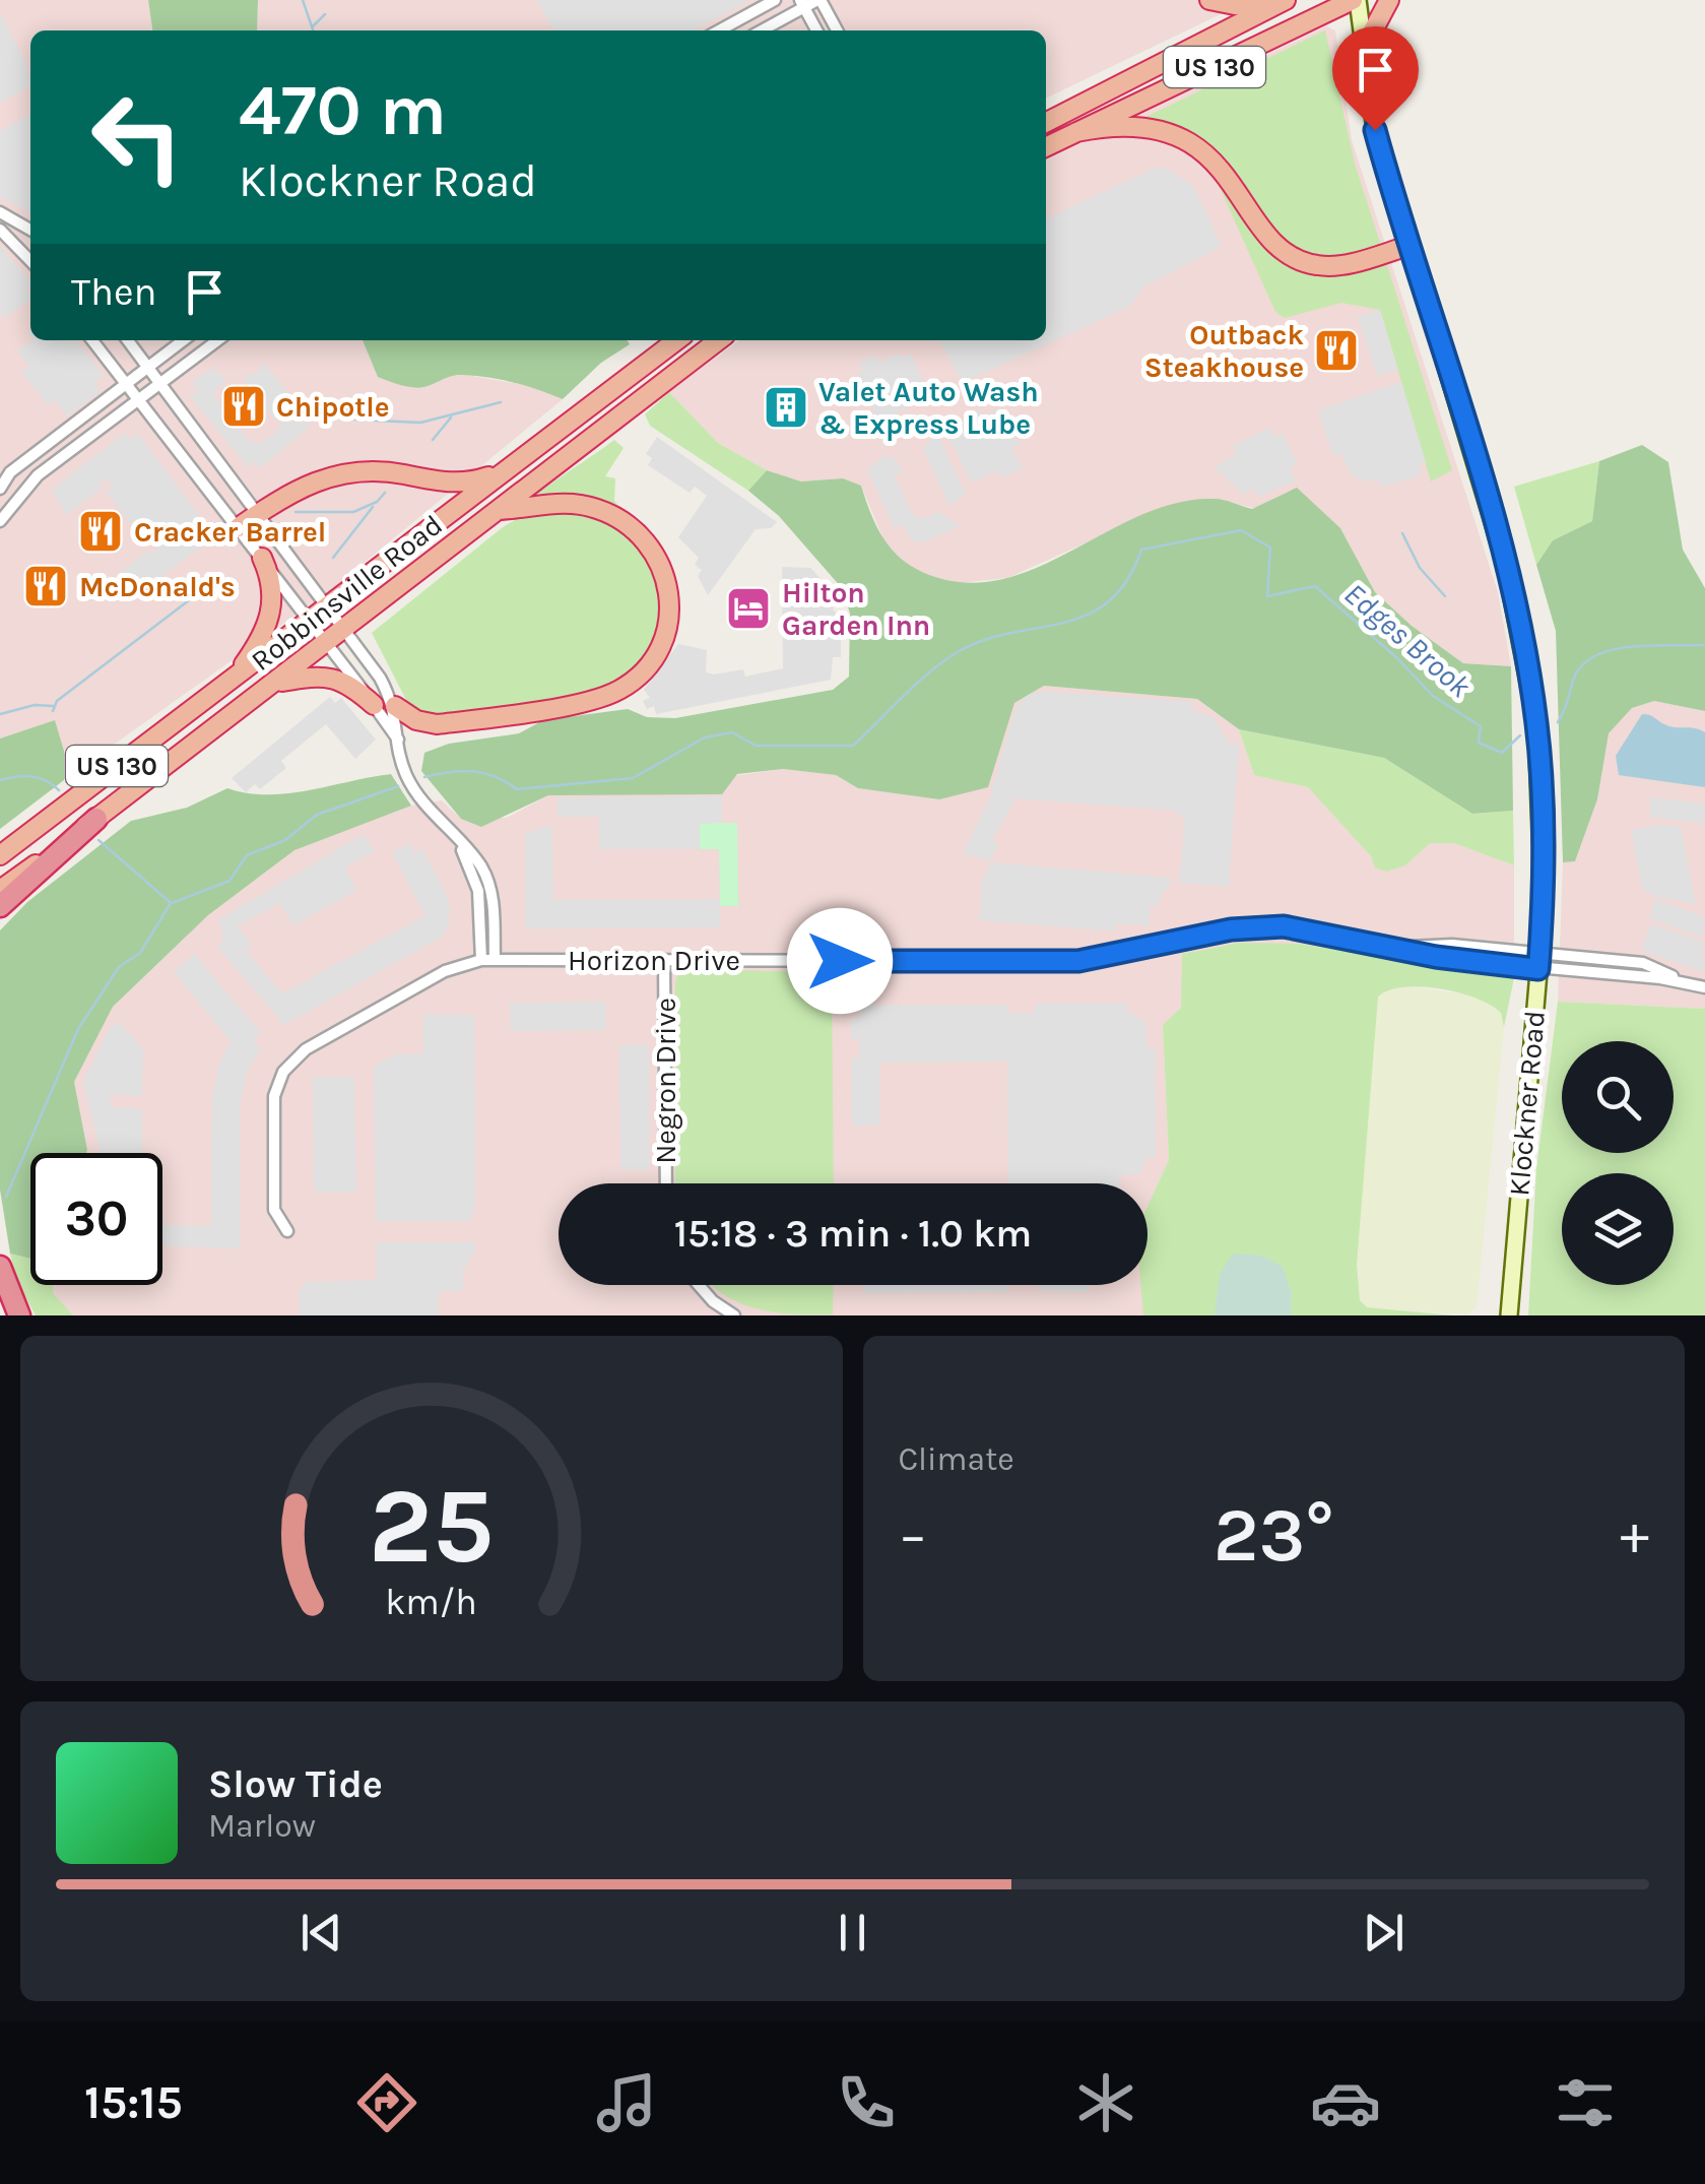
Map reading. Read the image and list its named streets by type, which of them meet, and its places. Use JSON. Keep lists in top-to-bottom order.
{
  "streets": {
    "highway": ["US 130", "Robbinsville Road"],
    "main road": ["Klockner Road"],
    "street": ["Horizon Drive", "Negron Drive"]
  },
  "crossings": [
    ["US 130", "Klockner Road"],
    ["Horizon Drive", "Negron Drive"],
    ["Horizon Drive", "Klockner Road"]
  ],
  "water": ["Edges Brook"],
  "places": {
    "restaurant": [
      "Outback Steakhouse",
      "Chipotle",
      "Cracker Barrel",
      "McDonald's"
    ],
    "building": ["Valet Auto Wash & Express Lube"],
    "hotel": ["Hilton Garden Inn"]
  },
  "page": {
    "turn": ["470 m", "Klockner Road"],
    "then": "Then",
    "limit": "30",
    "trip": "15:18 · 3 min · 1.0 km",
    "tile": "Climate",
    "heat": ["−", "23°", "+"],
    "song": ["Slow Tide", "Marlow"],
    "tabs": "15:15",
    "gauge": ["25", "km/h"]
  }
}
